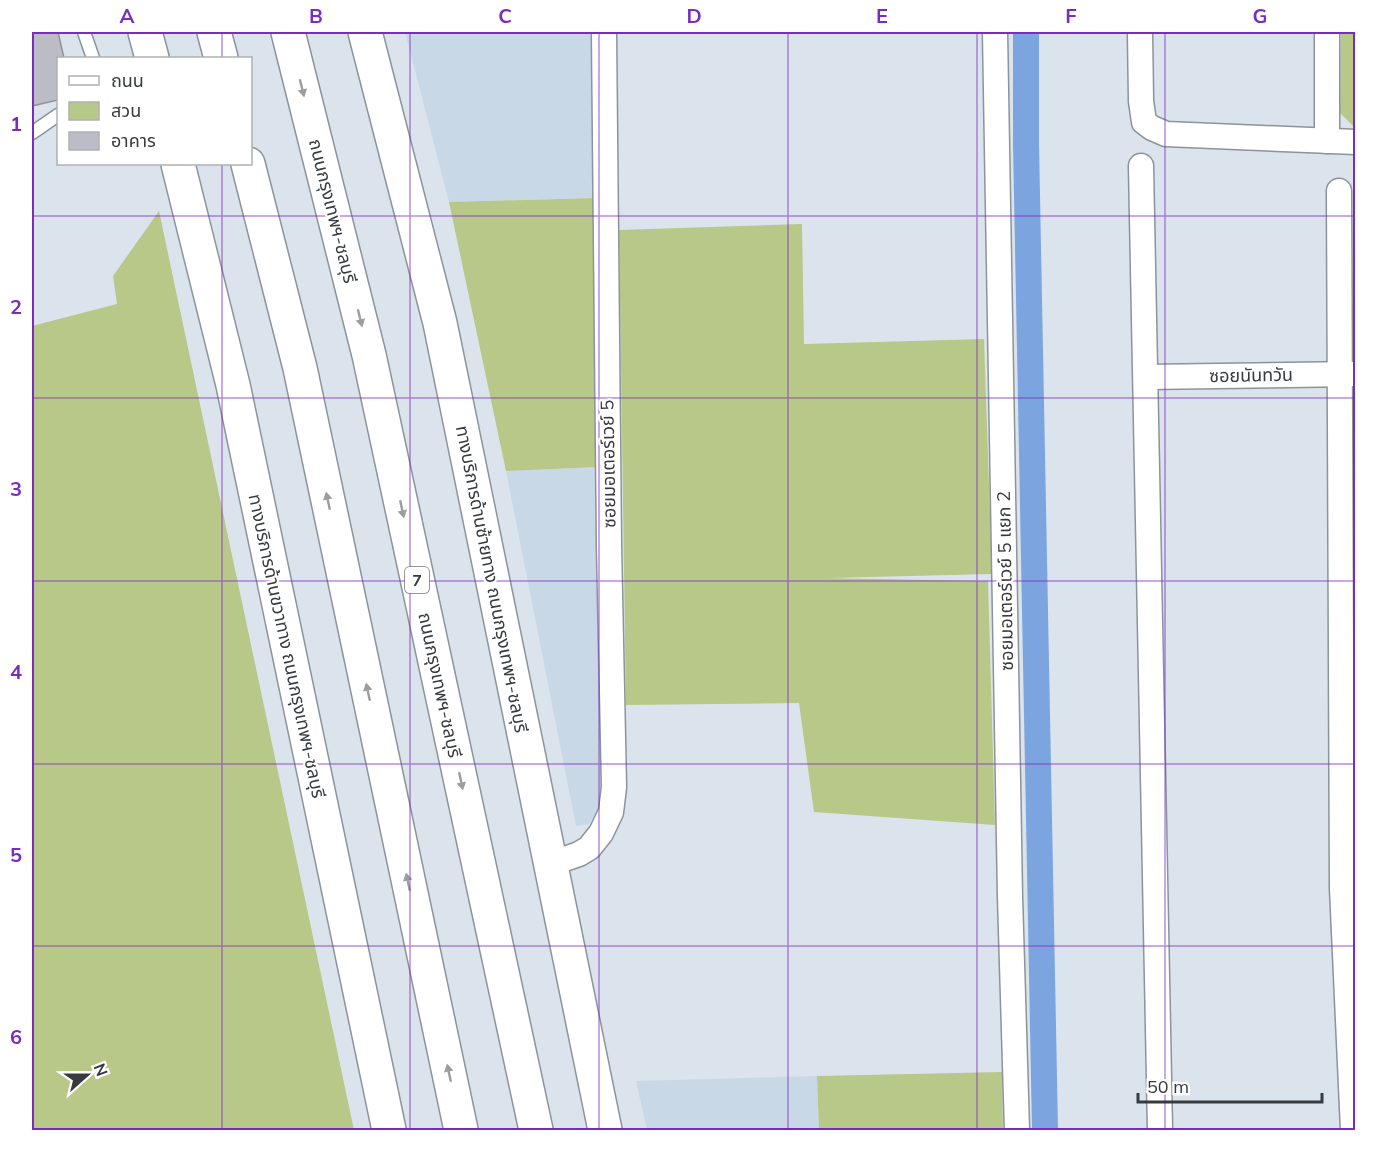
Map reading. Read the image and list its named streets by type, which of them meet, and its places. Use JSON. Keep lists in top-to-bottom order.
{
  "streets": {
    "main road": [
      "ถนนกรุงเทพฯ-ชลบุรี",
      "ทางบริการด้านซ้ายทาง ถนนกรุงเทพฯ-ชลบุรี",
      "7",
      "ทางบริการด้านขวาทาง ถนนกรุงเทพฯ-ชลบุรี"
    ],
    "street": ["ซอยนันทวัน", "ซอยมอเตอร์เวย์ 5", "ซอยมอเตอร์เวย์ 5 แยก 2"]
  },
  "crossings": [
    ["ซอยมอเตอร์เวย์ 5", "ทางบริการด้านซ้ายทาง ถนนกรุงเทพฯ-ชลบุรี"]
  ],
  "legend": ["ถนน", "สวน", "อาคาร"],
  "scale_bar": "50 m",
  "north": "right",
  "grid": {
    "columns": [
      "A",
      "B",
      "C",
      "D",
      "E",
      "F",
      "G"
    ],
    "rows": [
      "1",
      "2",
      "3",
      "4",
      "5",
      "6"
    ]
  }
}
